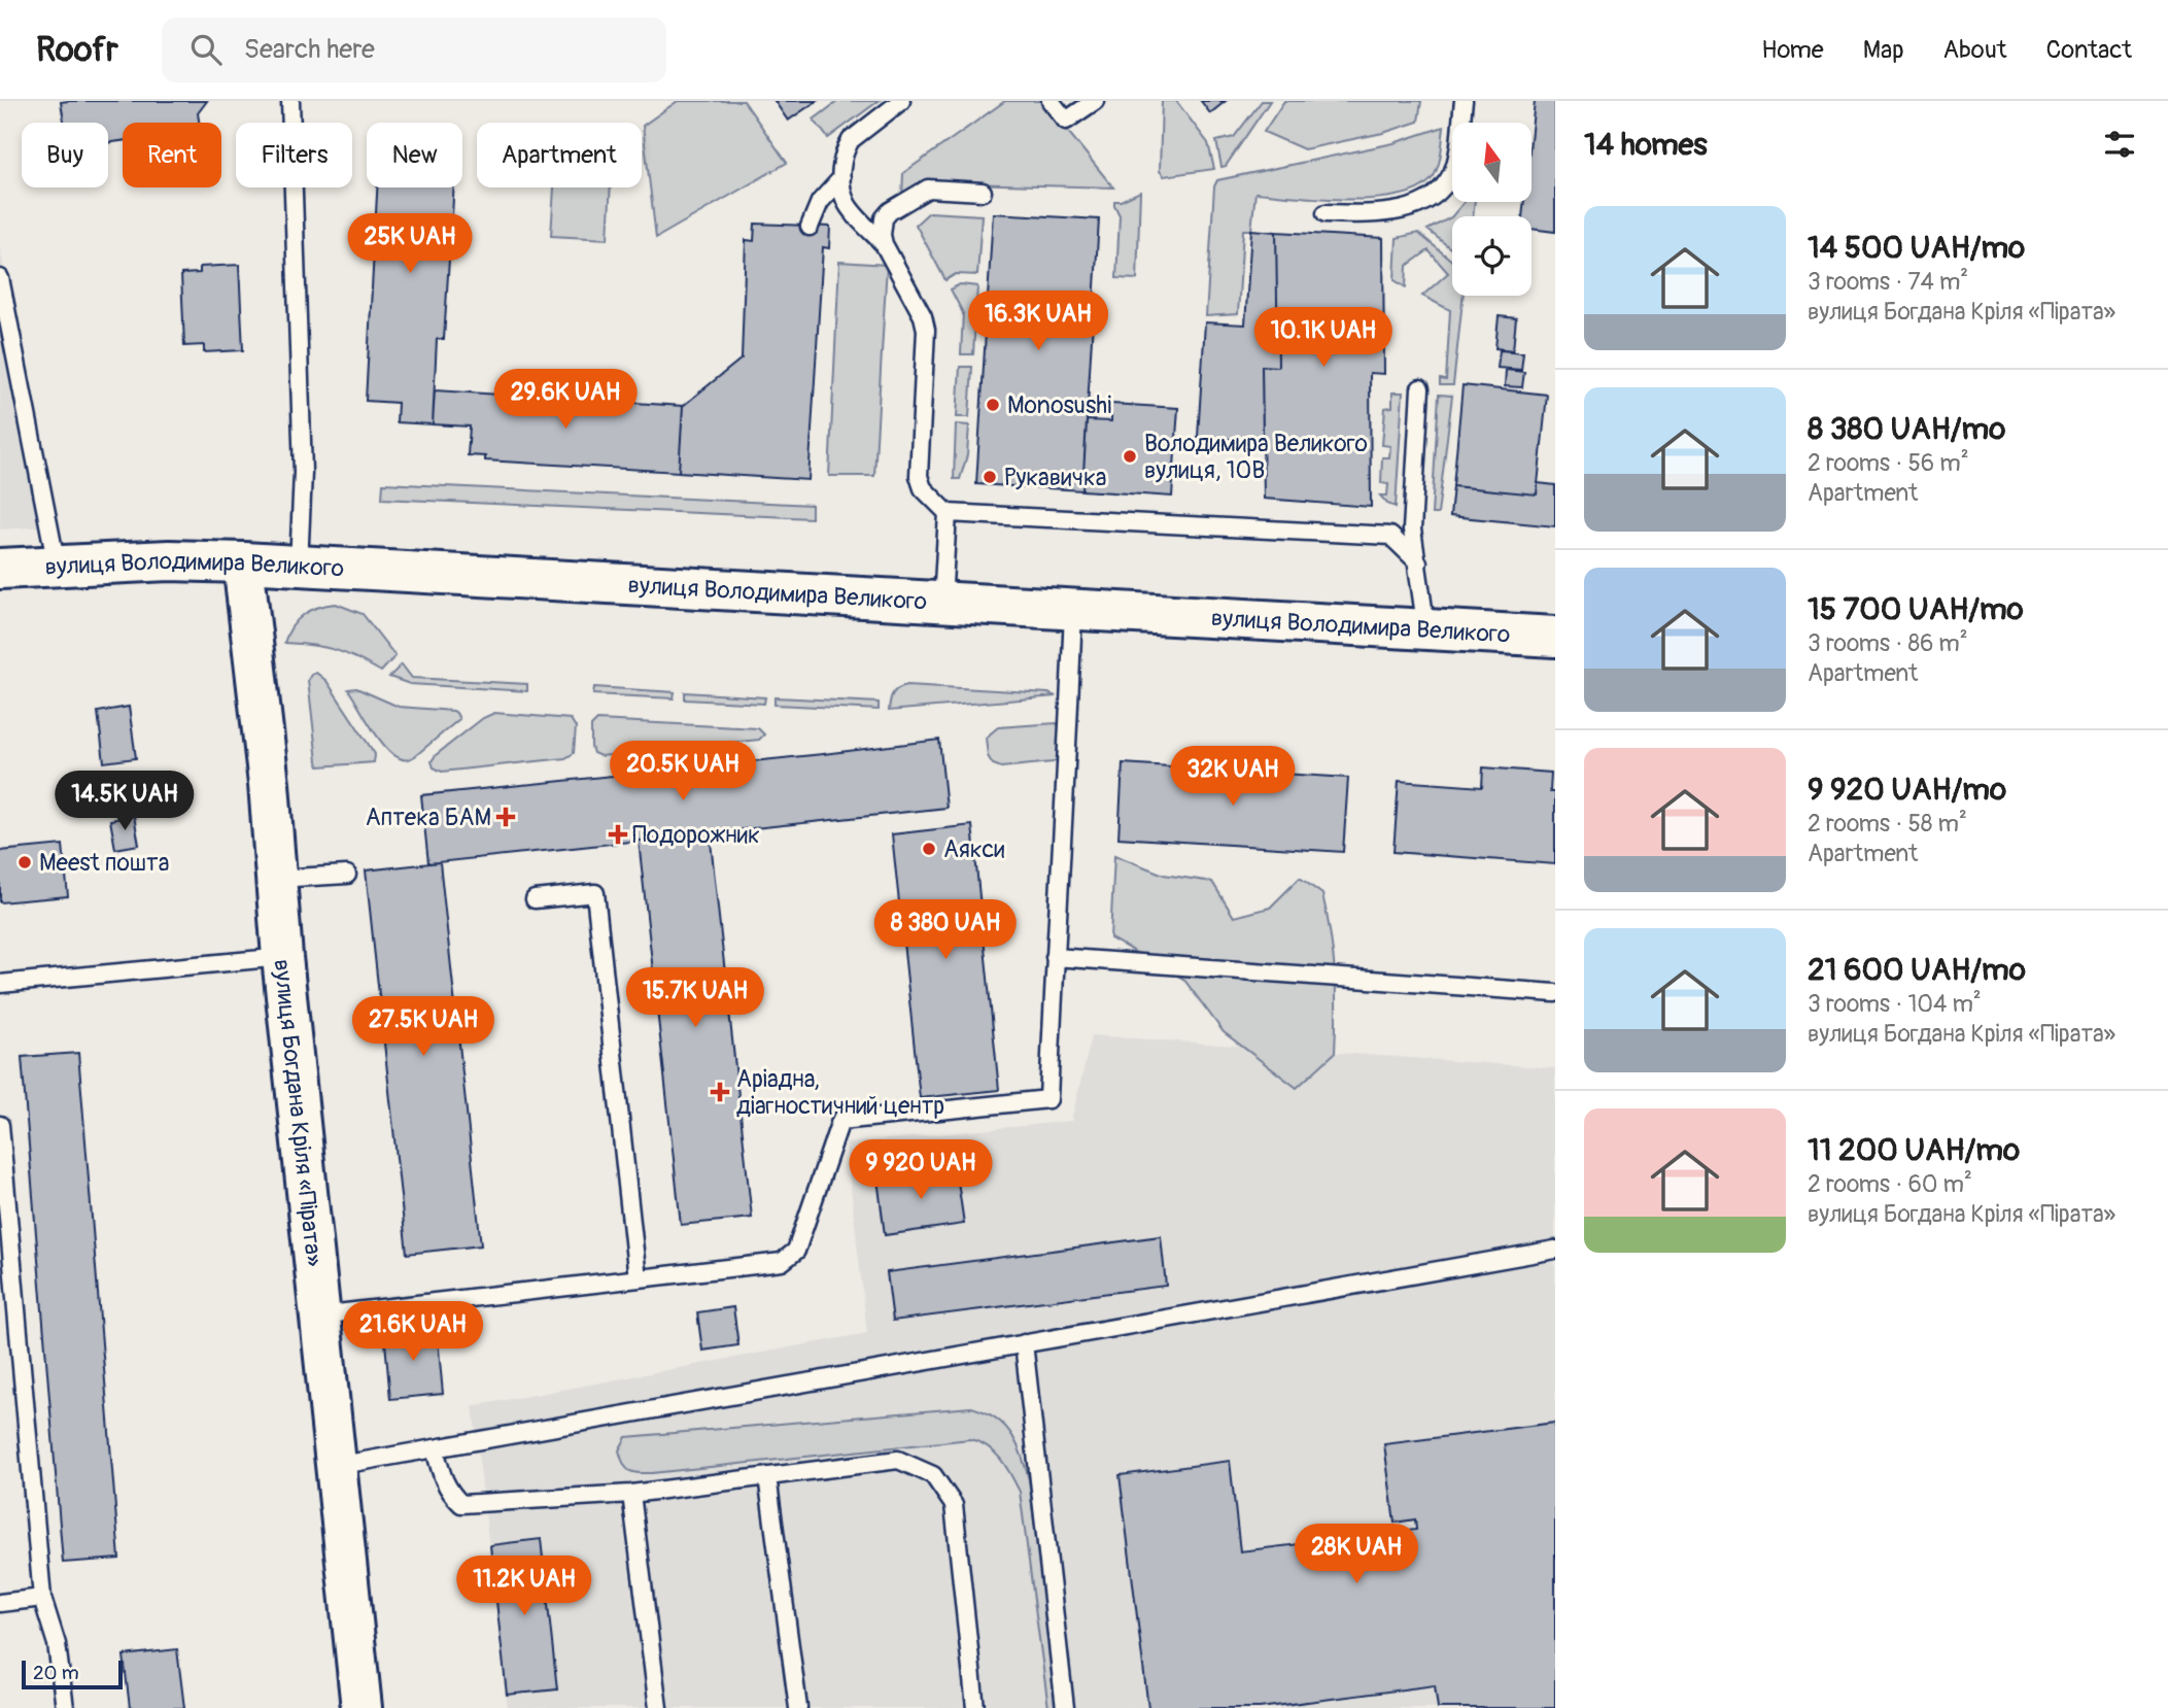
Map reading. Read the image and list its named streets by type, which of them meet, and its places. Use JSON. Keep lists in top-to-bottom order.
{
  "streets": {
    "main road": ["вулиця Володимира Великого", "вулиця Богдана Кріля «Пірата»"]
  },
  "crossings": [
    ["вулиця Володимира Великого", "вулиця Богдана Кріля «Пірата»"]
  ],
  "places": {
    "other": [
      "Monosushi",
      "Володимира Великого вулиця, 10В",
      "Рукавичка",
      "Аякси",
      "Meest пошта"
    ],
    "health": ["Аптека БАМ", "Подорожник", "Аріадна, діагностичний центр"]
  },
  "scale_bar": "20 m",
  "north": "top",
  "page": {
    "header": "Roofr",
    "search": "Search here",
    "nav": [
      "Home",
      "Map",
      "About",
      "Contact"
    ],
    "heading": "14 homes",
    "chip": [
      "Buy",
      "Rent",
      "Filters",
      "New",
      "Apartment"
    ],
    "list": [
      {
        "name": "14 500 UAH/mo",
        "note": "3 rooms · 74 m² · вулиця Богдана Кріля «Пірата»"
      },
      {
        "name": "8 380 UAH/mo",
        "note": "2 rooms · 56 m² · Apartment"
      },
      {
        "name": "15 700 UAH/mo",
        "note": "3 rooms · 86 m² · Apartment"
      },
      {
        "name": "9 920 UAH/mo",
        "note": "2 rooms · 58 m² · Apartment"
      },
      {
        "name": "21 600 UAH/mo",
        "note": "3 rooms · 104 m² · вулиця Богдана Кріля «Пірата»"
      },
      {
        "name": "11 200 UAH/mo",
        "note": "2 rooms · 60 m² · вулиця Богдана Кріля «Пірата»"
      }
    ],
    "price": [
      "25K UAH",
      "16.3K UAH",
      "10.1K UAH",
      "29.6K UAH",
      "20.5K UAH",
      "32K UAH",
      "14.5K UAH",
      "8 380 UAH",
      "15.7K UAH",
      "27.5K UAH",
      "9 920 UAH",
      "21.6K UAH",
      "28K UAH",
      "11.2K UAH"
    ],
    "scale": "20 m"
  }
}
